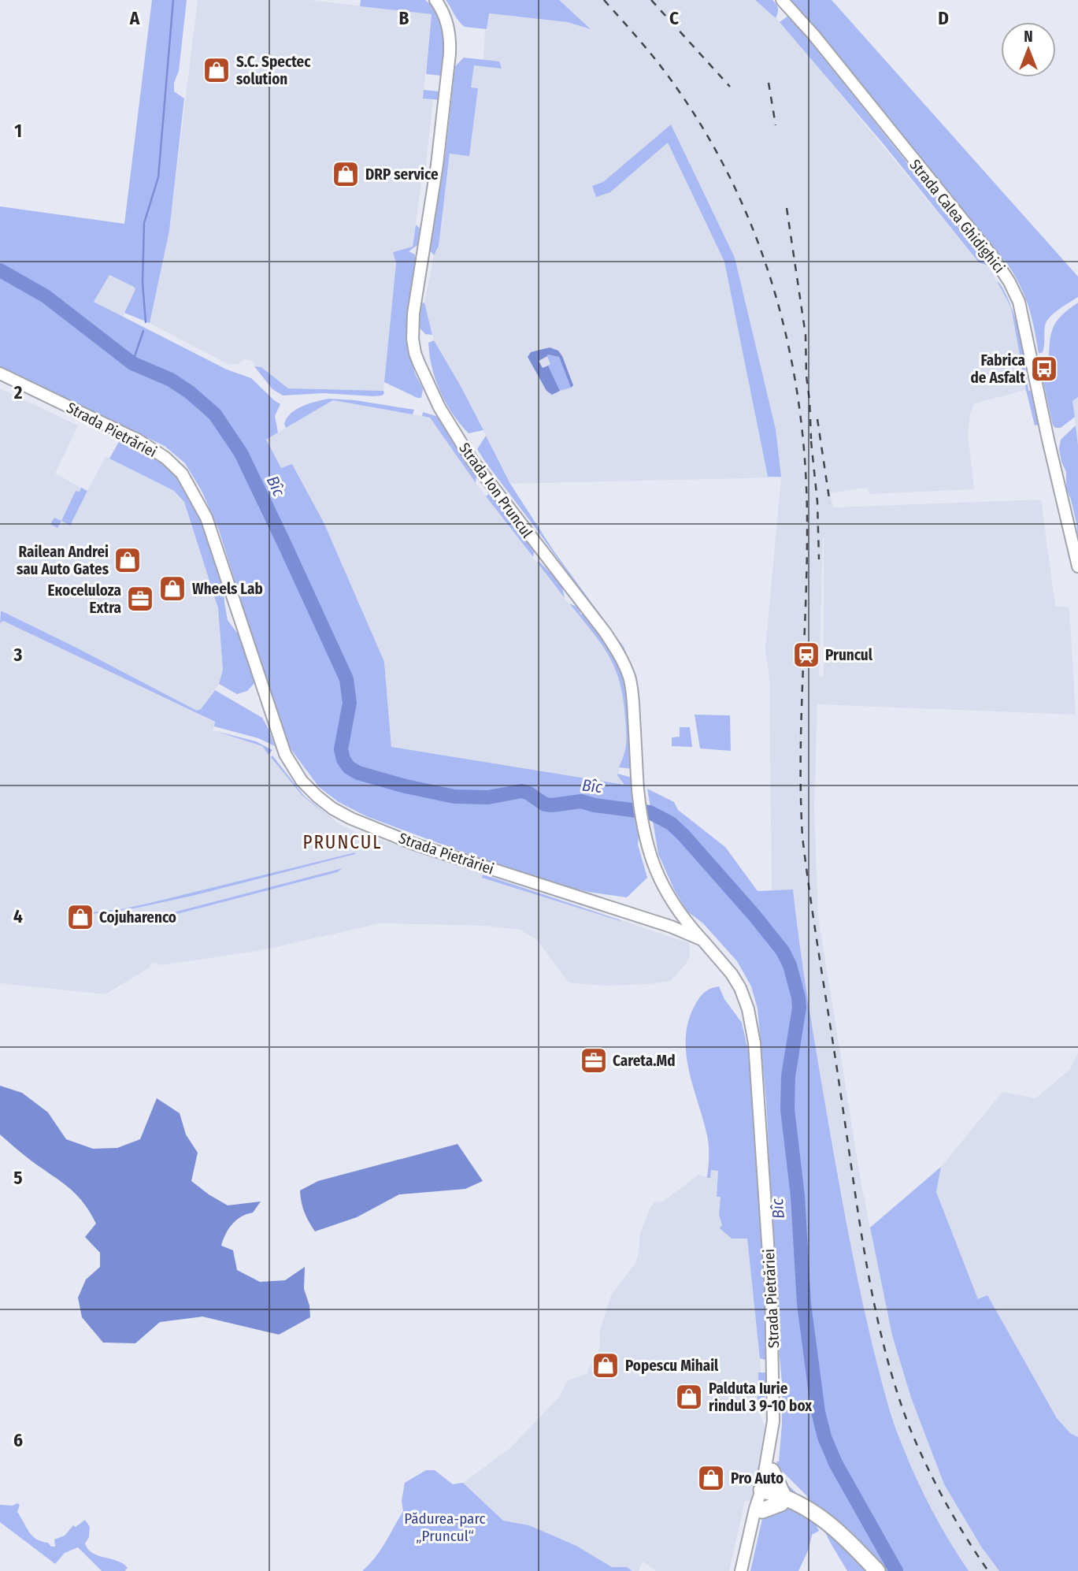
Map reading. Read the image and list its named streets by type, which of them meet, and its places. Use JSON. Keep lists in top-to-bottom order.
{
  "streets": {
    "street": ["Strada Calea Ghidighici", "Strada Pietrăriei", "Strada Ion Pruncul"]
  },
  "crossings": [
    ["Strada Pietrăriei", "Strada Ion Pruncul"]
  ],
  "districts": ["PRUNCUL"],
  "water": ["Bîc"],
  "parks": ["Pădurea-parc „Pruncul“"],
  "places": {
    "shop": [
      "S.C. Spectec solution",
      "DRP service",
      "Railean Andrei sau Auto Gates",
      "Wheels Lab",
      "Cojuharenco",
      "Popescu Mihail",
      "Palduta Iurie rindul 3 9-10 box",
      "Pro Auto"
    ],
    "bus stop": ["Fabrica de Asfalt"],
    "office": ["Eкoceluloza Extra", "Careta.Md"],
    "station": ["Pruncul"]
  },
  "north": "top",
  "grid": {
    "columns": [
      "A",
      "B",
      "C",
      "D"
    ],
    "rows": [
      "1",
      "2",
      "3",
      "4",
      "5",
      "6"
    ]
  }
}
